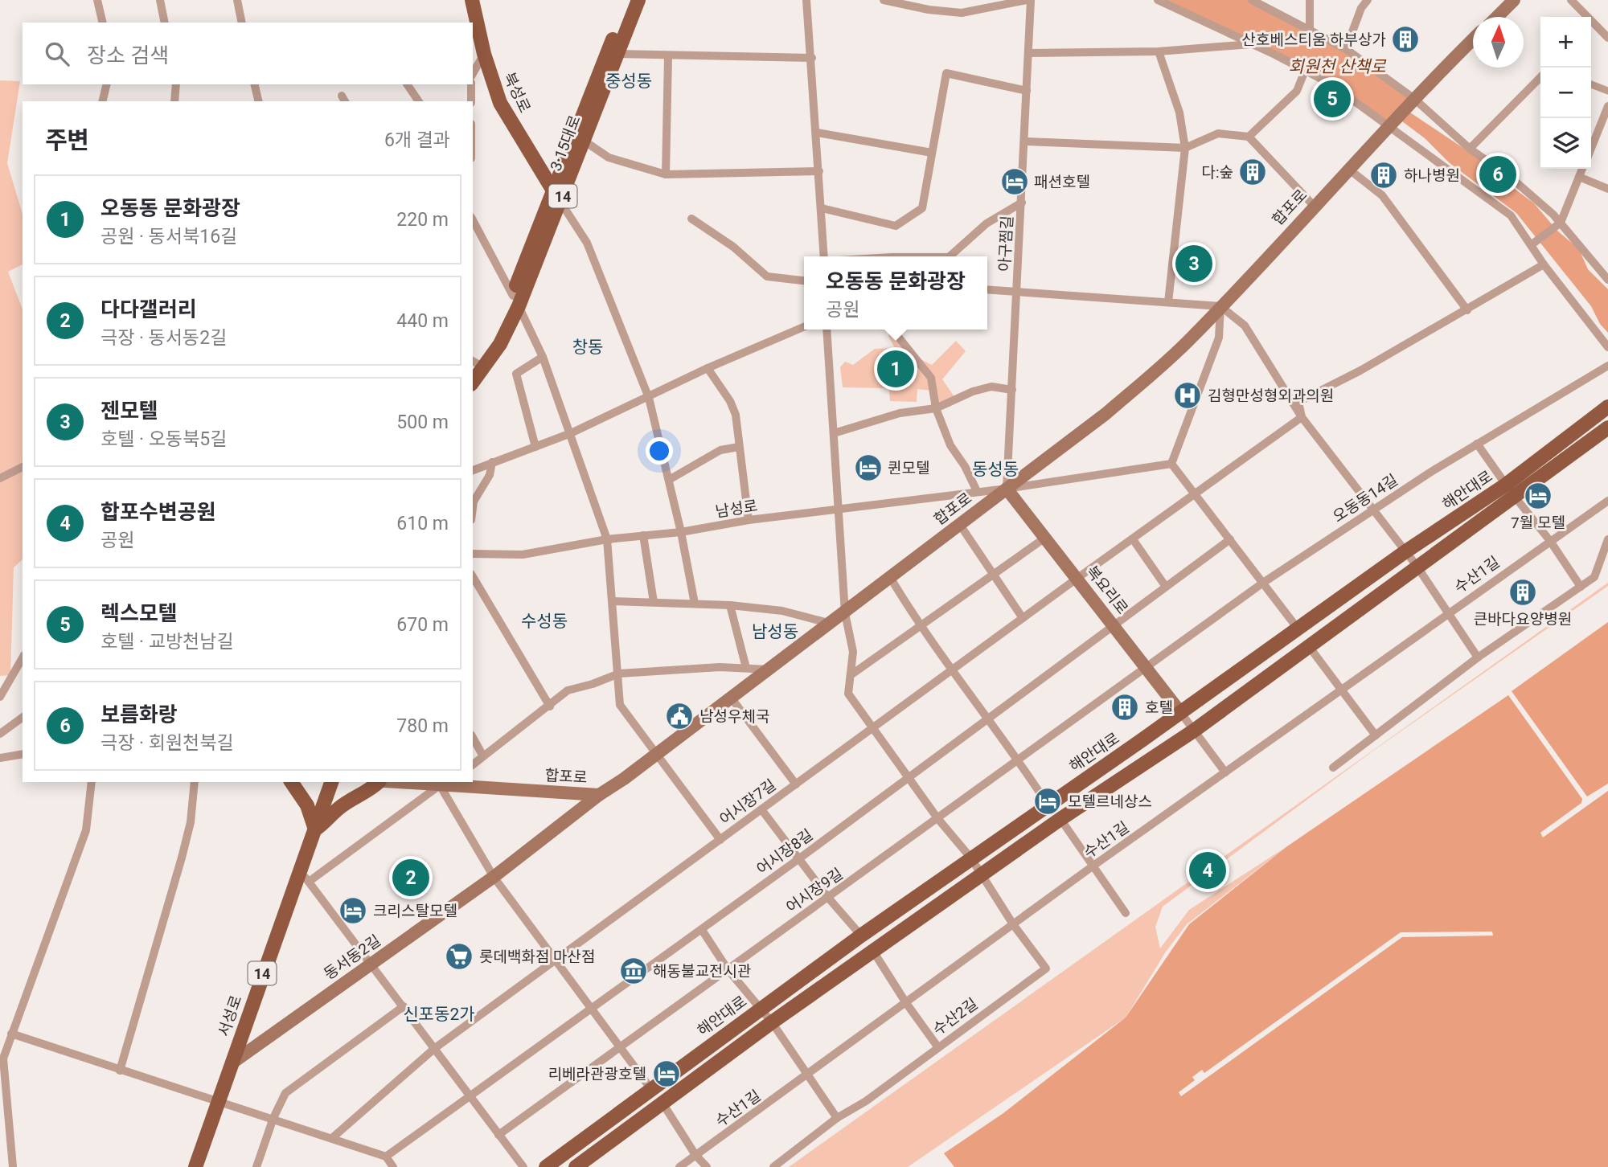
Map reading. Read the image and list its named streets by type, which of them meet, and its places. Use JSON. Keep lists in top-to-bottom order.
{
  "streets": {
    "main road": [
      "북성로",
      "3·15대로",
      "14",
      "합포로",
      "해안대로",
      "복요리로",
      "동서동2길",
      "서성로"
    ],
    "street": [
      "아구찜길",
      "오동동14길",
      "남성로",
      "수산1길",
      "어시장7길",
      "어시장8길",
      "어시장9길",
      "수산2길"
    ]
  },
  "crossings": [
    ["북성로", "3·15대로"],
    ["합포로", "아구찜길"],
    ["합포로", "남성로"],
    ["합포로", "복요리로"],
    ["합포로", "동서동2길"],
    ["합포로", "수산2길"],
    ["아구찜길", "남성로"],
    ["아구찜길", "복요리로"],
    ["해안대로", "복요리로"],
    ["해안대로", "수산2길"],
    ["오동동14길", "복요리로"],
    ["오동동14길", "어시장9길"],
    ["남성로", "복요리로"],
    ["남성로", "수산2길"],
    ["수산1길", "수산2길"],
    ["복요리로", "어시장7길"],
    ["복요리로", "어시장8길"],
    ["복요리로", "어시장9길"],
    ["어시장7길", "수산2길"],
    ["어시장8길", "수산2길"],
    ["어시장9길", "수산2길"],
    ["동서동2길", "서성로"]
  ],
  "districts": [
    "중성동",
    "창동",
    "동성동",
    "수성동",
    "남성동",
    "신포동2가"
  ],
  "water": ["회원천 산책로"],
  "places": {
    "building": [
      "산호베스티움 하부상가",
      "다:숲",
      "하나병원",
      "큰바다요양병원",
      "호텔"
    ],
    "hotel": [
      "패션호텔",
      "퀸모텔",
      "7월 모텔",
      "모텔르네상스",
      "크리스탈모텔",
      "리베라관광호텔"
    ],
    "hospital": ["김형만성형외과의원"],
    "public building": ["남성우체국"],
    "supermarket": ["롯데백화점 마산점"],
    "museum": ["해동불교전시관"]
  },
  "north": "top",
  "page": {
    "map_buttons": ["+", "−"],
    "search": "장소 검색",
    "pins": [
      "5",
      "6",
      "3",
      "1",
      "4",
      "2"
    ],
    "heading": ["주변", "6개 결과"],
    "list": [
      {
        "mark": "1",
        "name": "오동동 문화광장",
        "note": "공원 · 동서북16길",
        "value": "220 m"
      },
      {
        "mark": "2",
        "name": "다다갤러리",
        "note": "극장 · 동서동2길",
        "value": "440 m"
      },
      {
        "mark": "3",
        "name": "젠모텔",
        "note": "호텔 · 오동북5길",
        "value": "500 m"
      },
      {
        "mark": "4",
        "name": "합포수변공원",
        "note": "공원",
        "value": "610 m"
      },
      {
        "mark": "5",
        "name": "렉스모텔",
        "note": "호텔 · 교방천남길",
        "value": "670 m"
      },
      {
        "mark": "6",
        "name": "보름화랑",
        "note": "극장 · 회원천북길",
        "value": "780 m"
      }
    ],
    "popup": ["오동동 문화광장", "공원"]
  }
}
